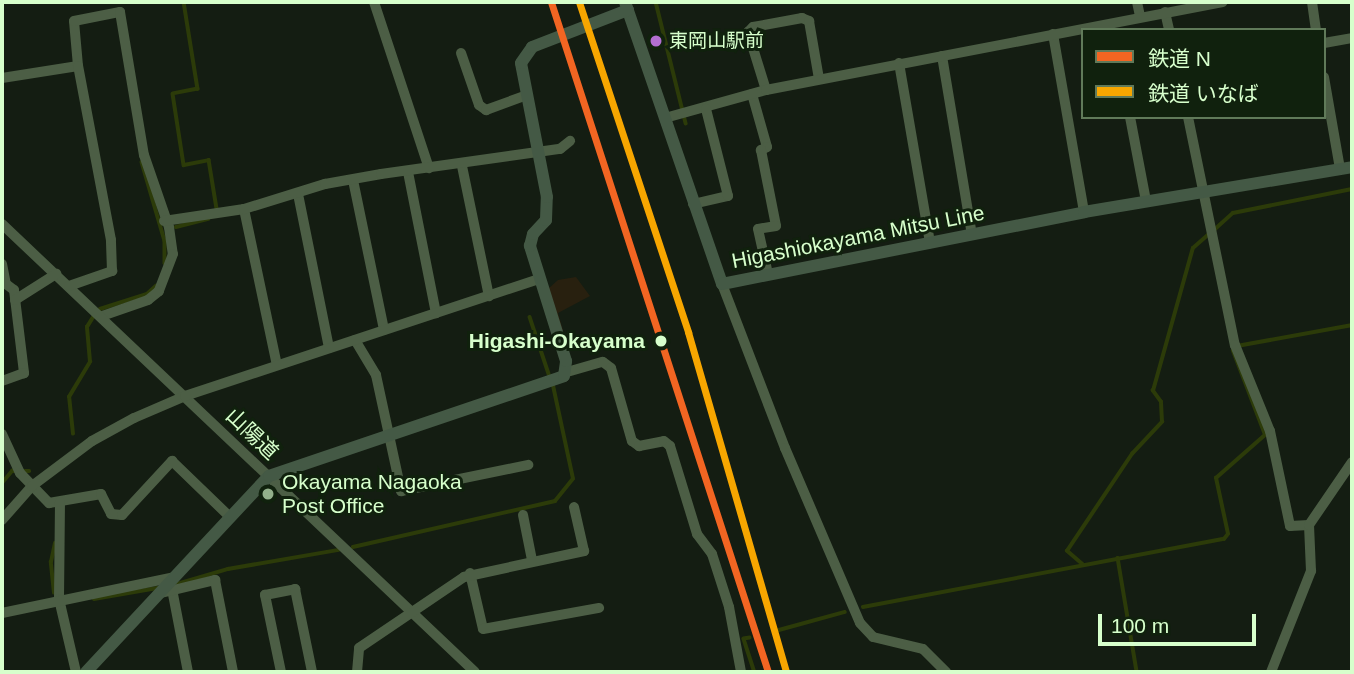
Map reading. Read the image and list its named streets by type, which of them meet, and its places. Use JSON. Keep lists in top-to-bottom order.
{
  "streets": {
    "main road": ["Higashiokayama Mitsu Line"],
    "street": ["山陽道"]
  },
  "places": ["東岡山駅前", "Higashi-Okayama", "Okayama Nagaoka Post Office"],
  "lines": ["rail line N", "rail line いなば"],
  "legend": ["鉄道 N", "鉄道 いなば"],
  "scale_bar": "100 m"
}
